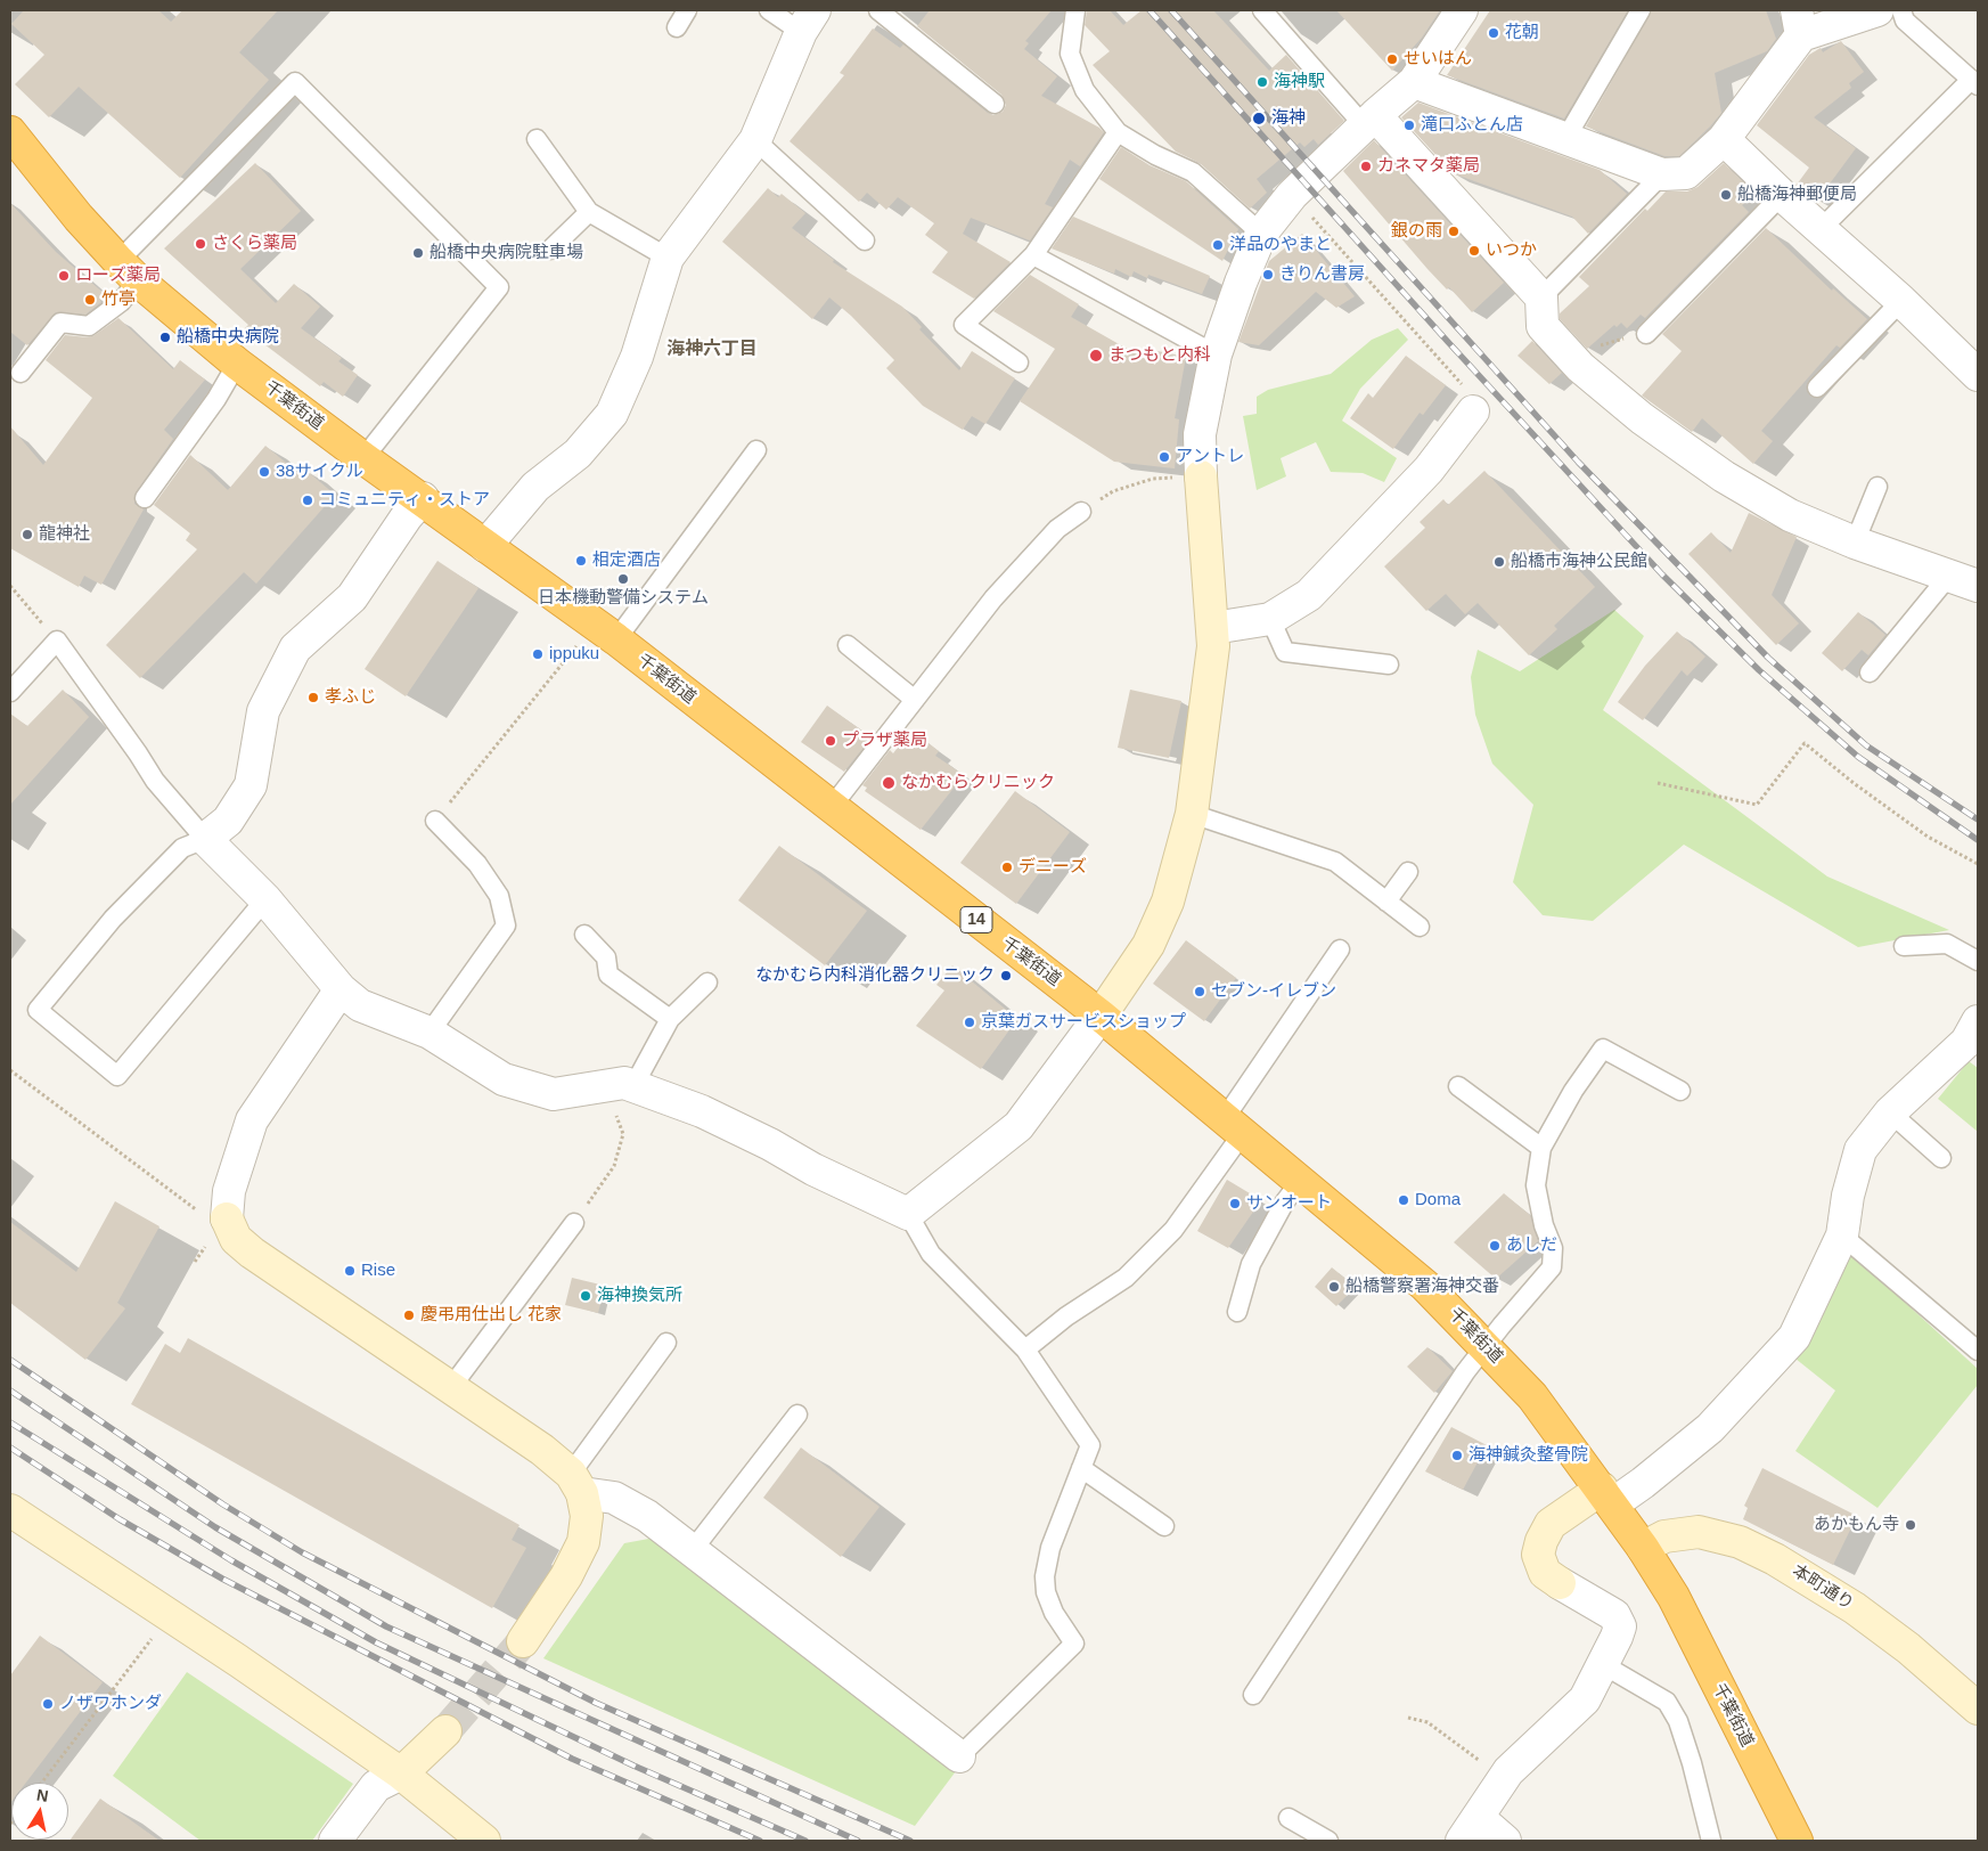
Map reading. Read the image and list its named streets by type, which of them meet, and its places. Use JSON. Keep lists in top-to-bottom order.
{
  "streets": {
    "highway": ["千葉街道", "14"],
    "street": ["本町通り"]
  },
  "crossings": [
    ["千葉街道", "本町通り"]
  ],
  "districts": ["海神六丁目"],
  "places": [
    "花朝",
    "せいはん",
    "海神駅",
    "海神",
    "滝口ふとん店",
    "カネマタ薬局",
    "船橋海神郵便局",
    "銀の雨",
    "さくら薬局",
    "洋品のやまと",
    "いつか",
    "船橋中央病院駐車場",
    "きりん書房",
    "ローズ薬局",
    "竹亭",
    "船橋中央病院",
    "まつもと内科",
    "アントレ",
    "38サイクル",
    "コミュニティ・ストア",
    "龍神社",
    "相定酒店",
    "船橋市海神公民館",
    "日本機動警備システム",
    "ippuku",
    "孝ふじ",
    "プラザ薬局",
    "なかむらクリニック",
    "デニーズ",
    "なかむら内科消化器クリニック",
    "セブン-イレブン",
    "京葉ガスサービスショップ",
    "Doma",
    "サンオート",
    "あしだ",
    "Rise",
    "船橋警察署海神交番",
    "海神換気所",
    "慶弔用仕出し 花家",
    "海神鍼灸整骨院",
    "あかもん寺",
    "ノザワホンダ"
  ],
  "north": "top"
}
